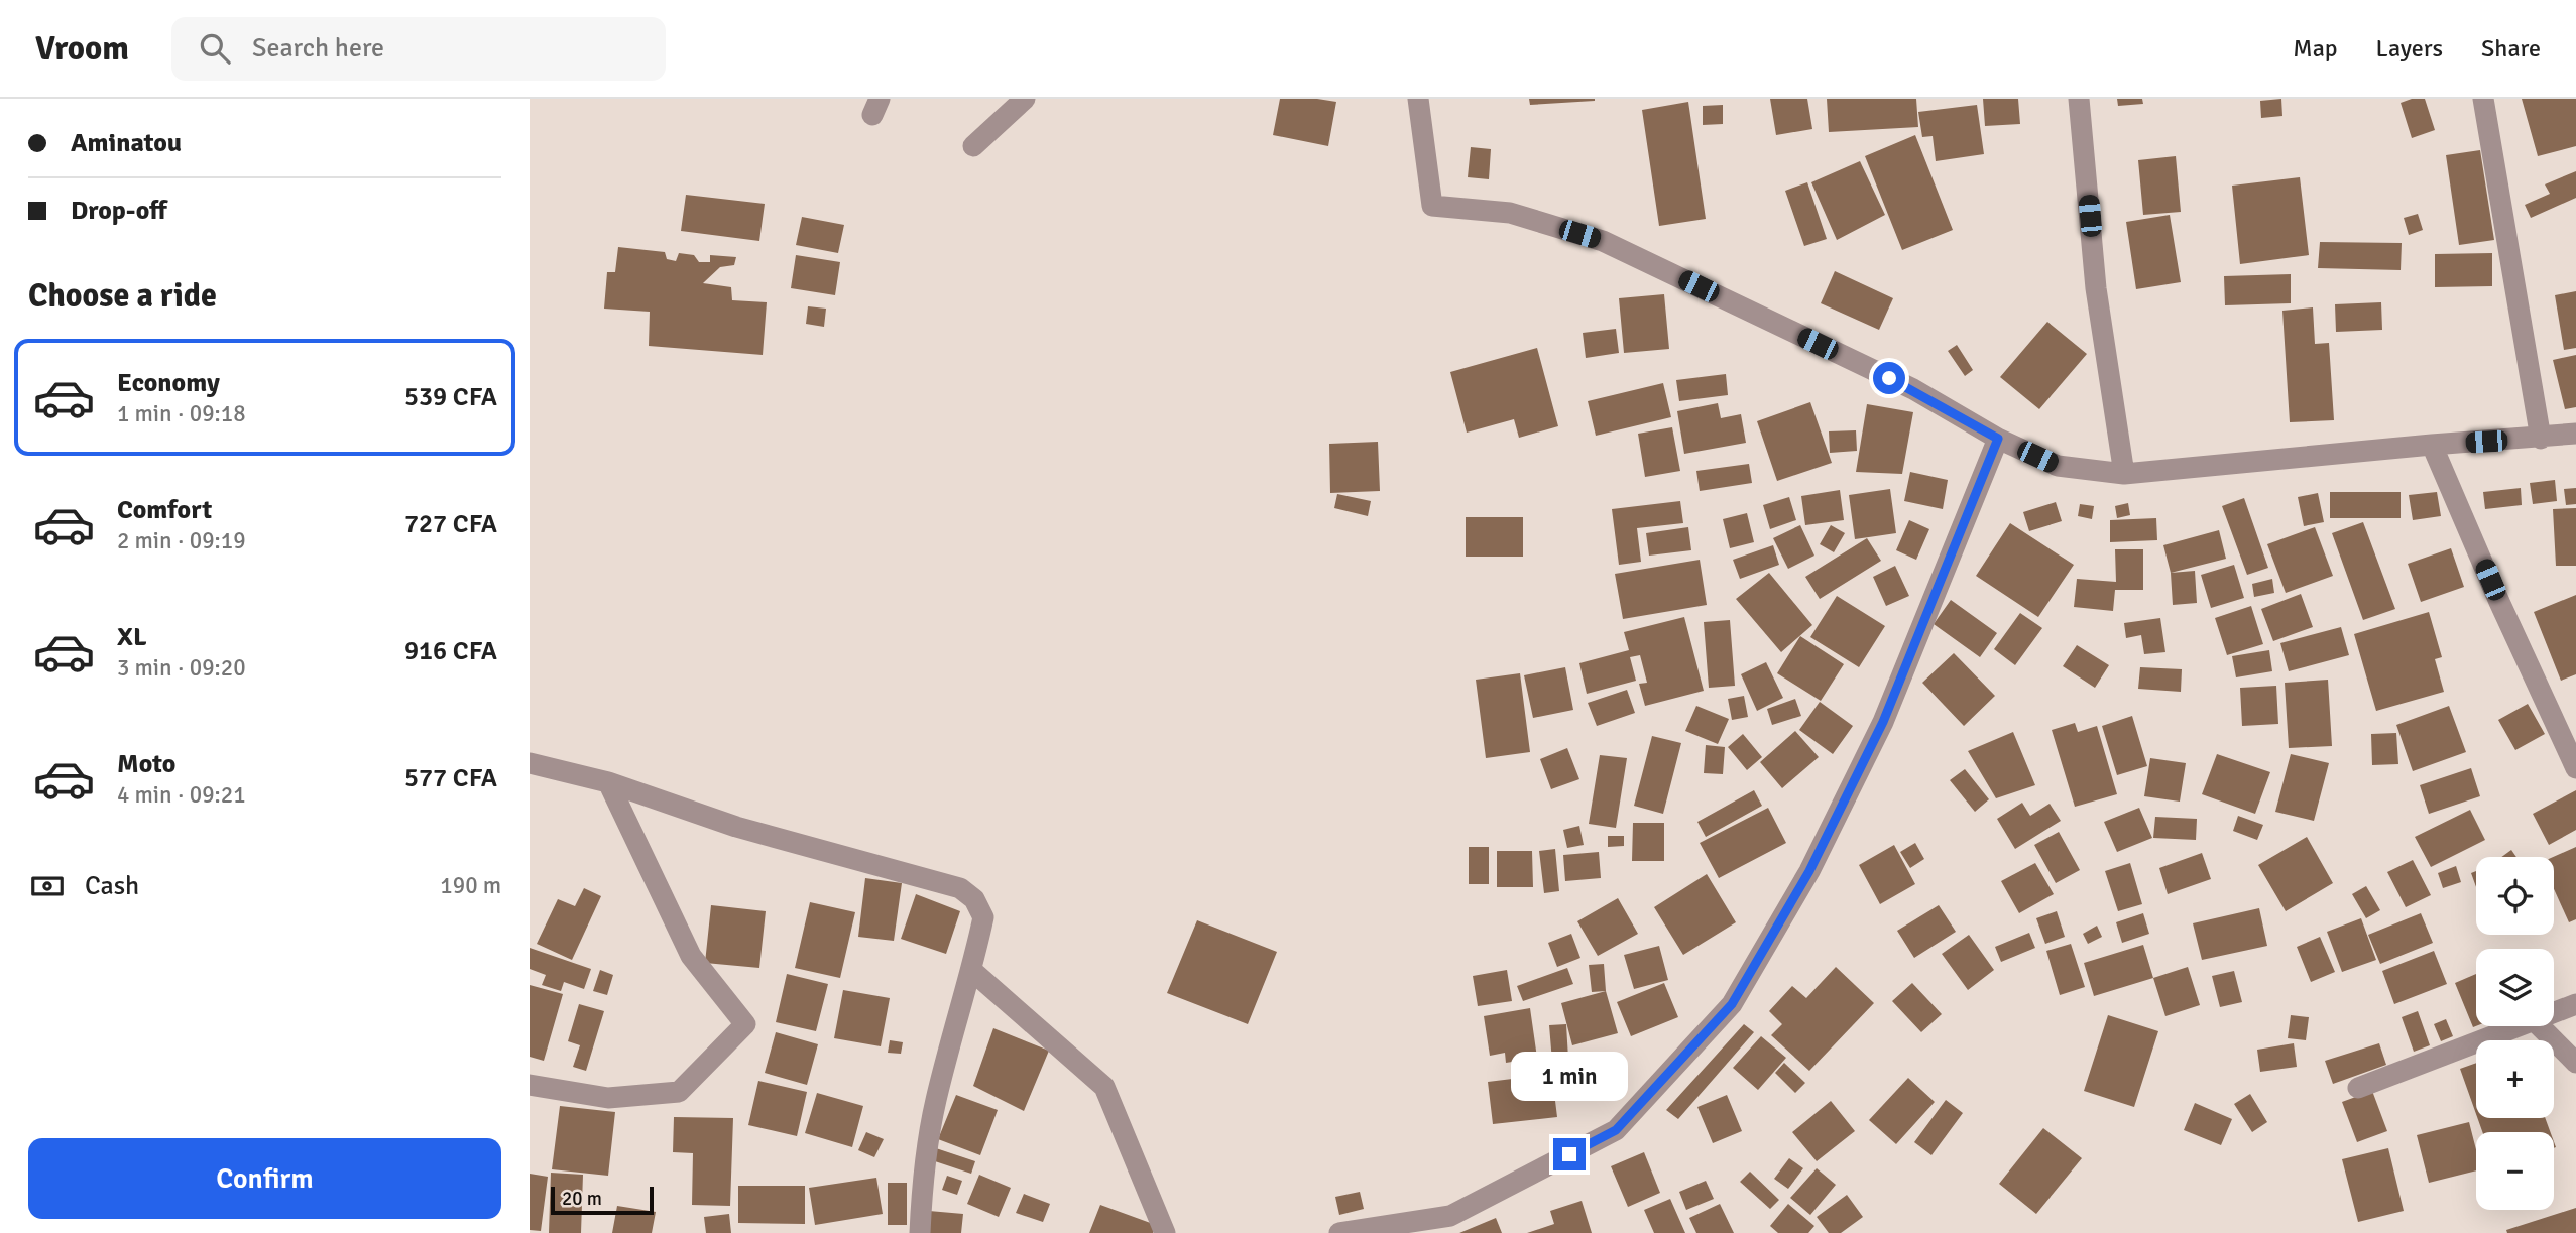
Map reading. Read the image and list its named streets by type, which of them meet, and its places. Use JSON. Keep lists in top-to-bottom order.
{
  "scale_bar": "20 m",
  "page": {
    "header": "Vroom",
    "search": "Search here",
    "nav": ["Map", "Layers", "Share"],
    "banner": ["Aminatou", "Drop-off"],
    "heading": "Choose a ride",
    "list": [
      {
        "name": "Economy",
        "note": "1 min · 09:18",
        "value": "539 CFA"
      },
      {
        "name": "Comfort",
        "note": "2 min · 09:19",
        "value": "727 CFA"
      },
      {
        "name": "XL",
        "note": "3 min · 09:20",
        "value": "916 CFA"
      },
      {
        "name": "Moto",
        "note": "4 min · 09:21",
        "value": "577 CFA"
      }
    ],
    "pay": ["Cash", "190 m"],
    "map_buttons": ["+", "−"],
    "bubble": "1 min",
    "buttons": "Confirm",
    "scale": "20 m"
  }
}
